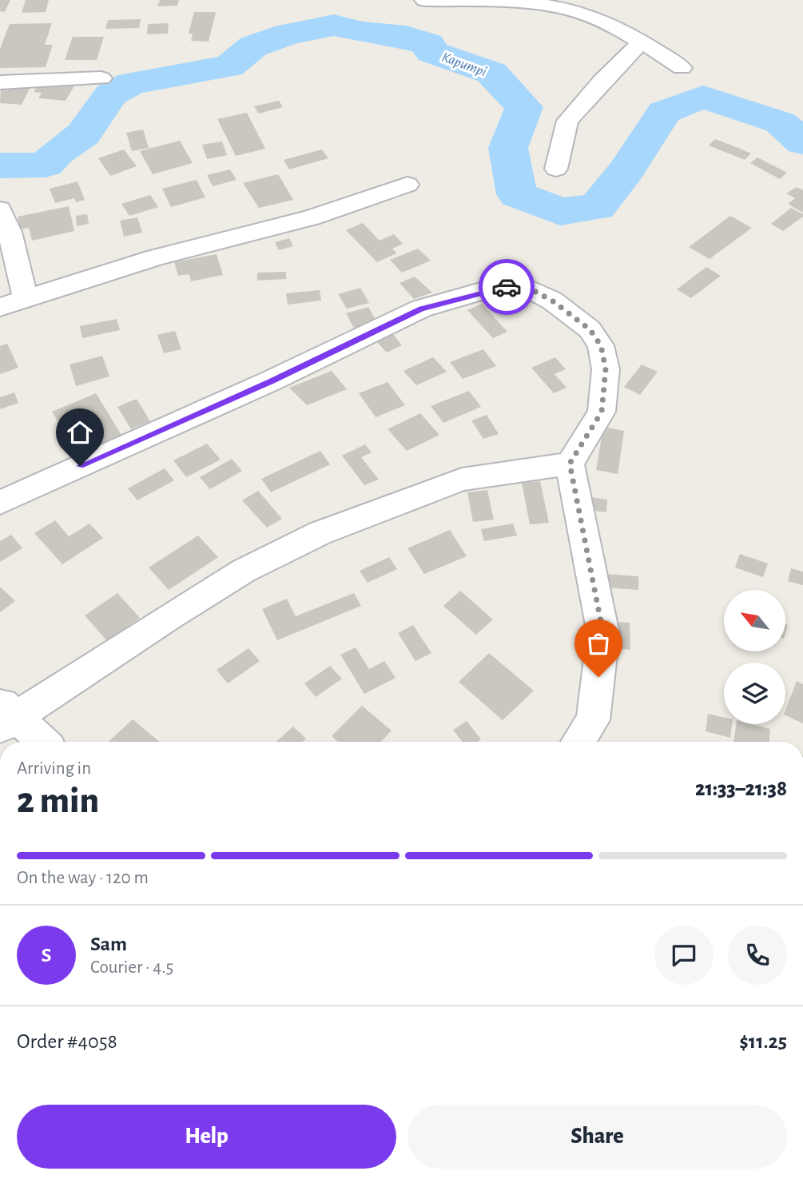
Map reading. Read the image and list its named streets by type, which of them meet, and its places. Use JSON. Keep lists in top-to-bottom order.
{
  "water": ["Kapumpi"],
  "north": "top left",
  "page": {
    "heading": ["2 min", "Arriving in", "21:33–21:38"],
    "panel": [
      "Sam",
      "Courier · 4.5",
      "Order #4058",
      "$11.25"
    ],
    "bar": "On the way · 120 m",
    "round": "S",
    "buttons": ["Help", "Share"]
  }
}
